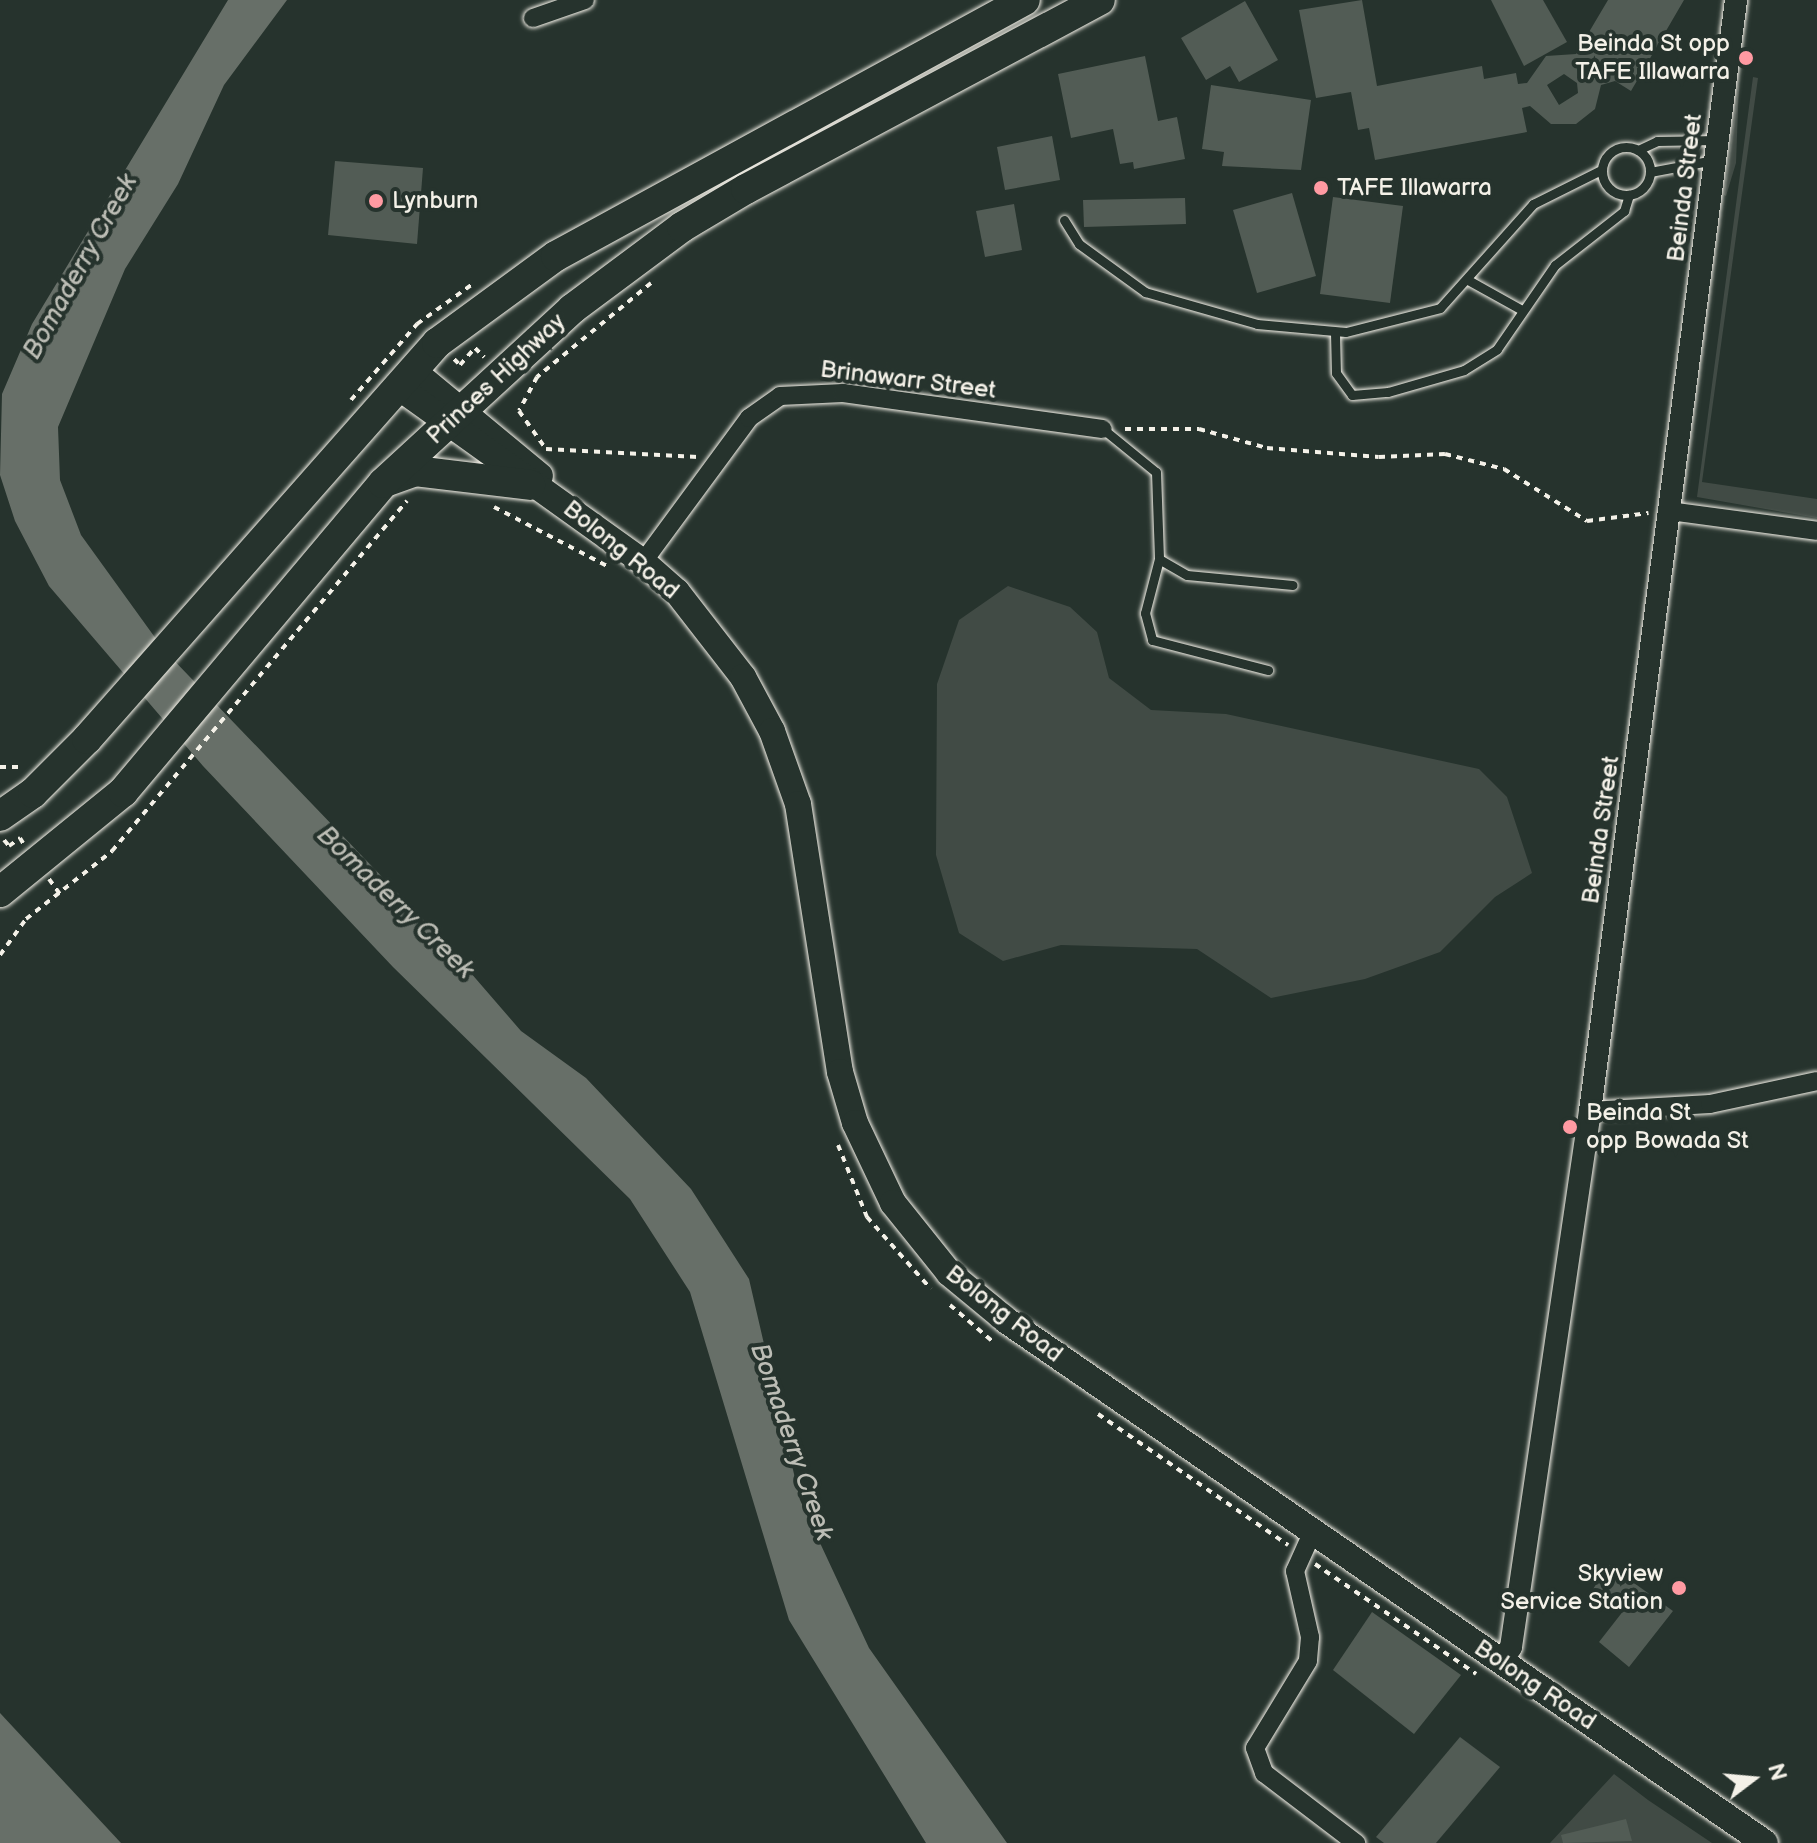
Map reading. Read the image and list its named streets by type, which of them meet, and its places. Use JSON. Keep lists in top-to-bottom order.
{
  "streets": {
    "highway": ["Princes Highway"],
    "main road": ["Bolong Road"],
    "street": ["Beinda Street", "Brinawarr Street"]
  },
  "crossings": [
    ["Beinda Street", "Bolong Road"],
    ["Princes Highway", "Bolong Road"],
    ["Brinawarr Street", "Bolong Road"]
  ],
  "water": ["Bomaderry Creek"],
  "places": [
    "Beinda St opp TAFE Illawarra",
    "TAFE Illawarra",
    "Lynburn",
    "Beinda St opp Bowada St",
    "Skyview Service Station"
  ],
  "north": "right"
}
